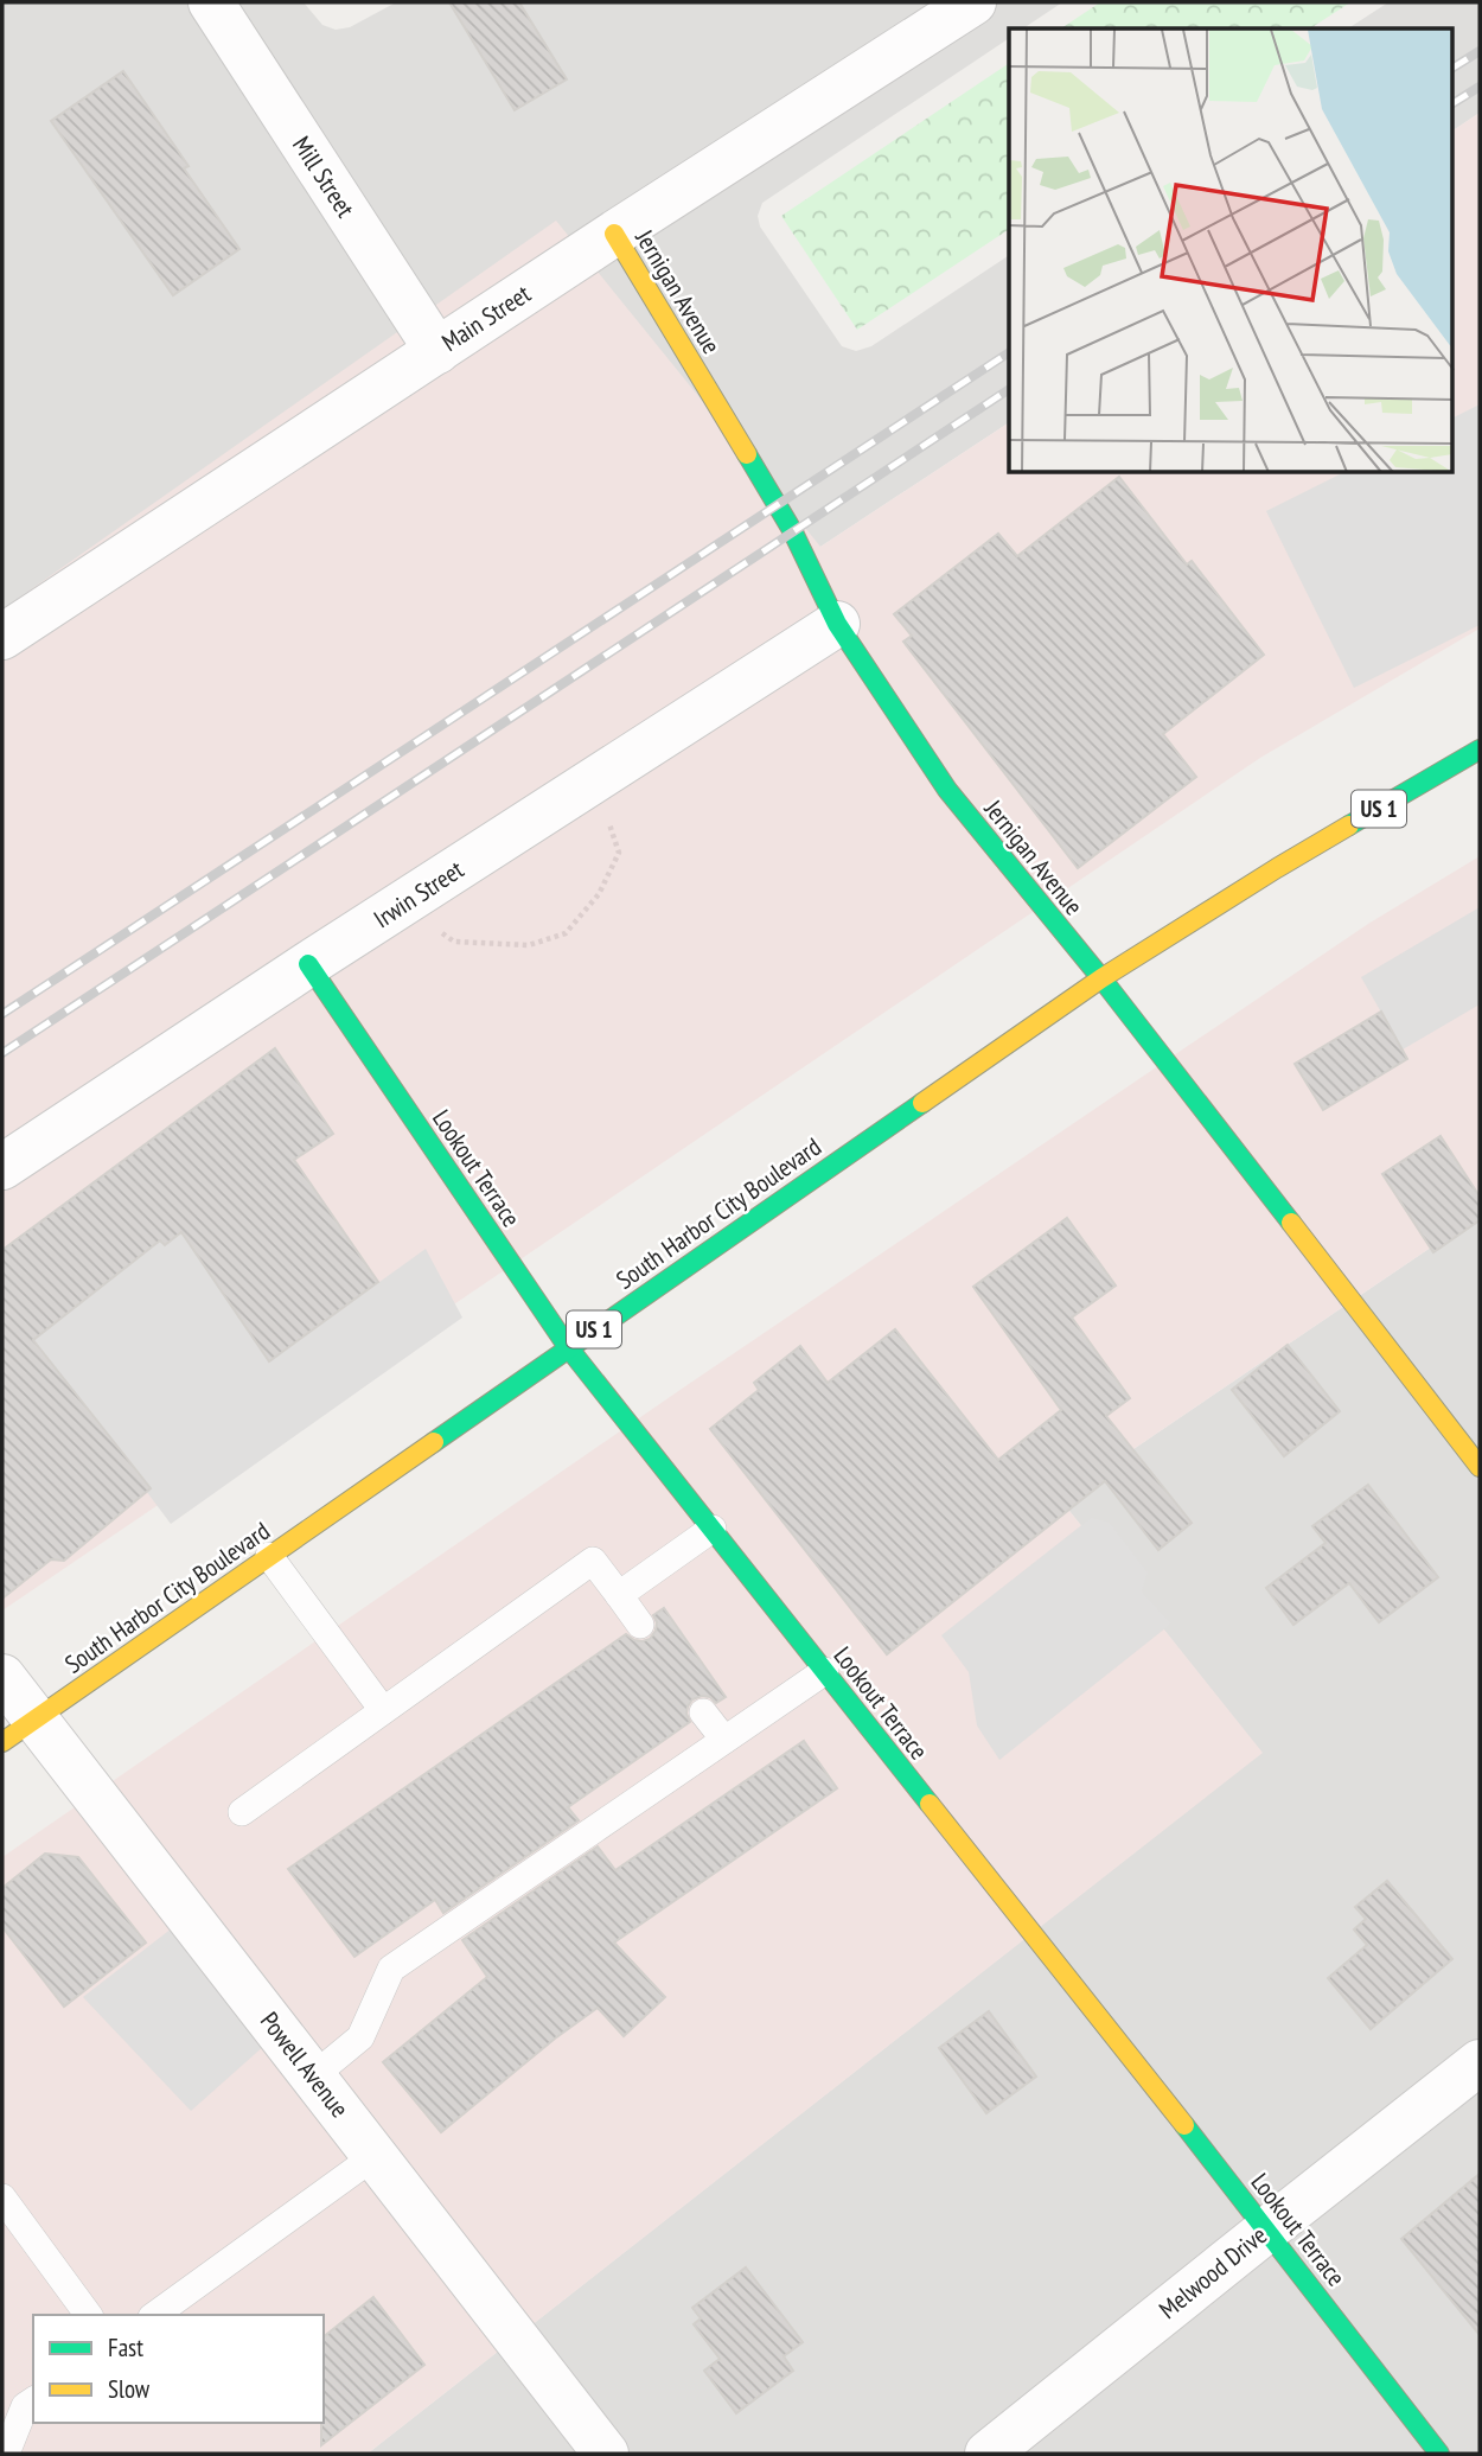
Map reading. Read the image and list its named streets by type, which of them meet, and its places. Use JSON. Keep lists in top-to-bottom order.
{
  "streets": {
    "street": [
      "Mill Street",
      "Jernigan Avenue",
      "Main Street",
      "US 1",
      "Irwin Street",
      "Lookout Terrace",
      "South Harbor City Boulevard",
      "Powell Avenue",
      "Melwood Drive"
    ]
  },
  "crossings": [
    ["Mill Street", "Main Street"],
    ["Jernigan Avenue", "Main Street"],
    ["Jernigan Avenue", "Irwin Street"],
    ["Jernigan Avenue", "South Harbor City Boulevard"],
    ["Irwin Street", "Lookout Terrace"],
    ["Lookout Terrace", "South Harbor City Boulevard"],
    ["Lookout Terrace", "Melwood Drive"],
    ["South Harbor City Boulevard", "Powell Avenue"]
  ],
  "legend": ["Fast", "Slow"]
}
